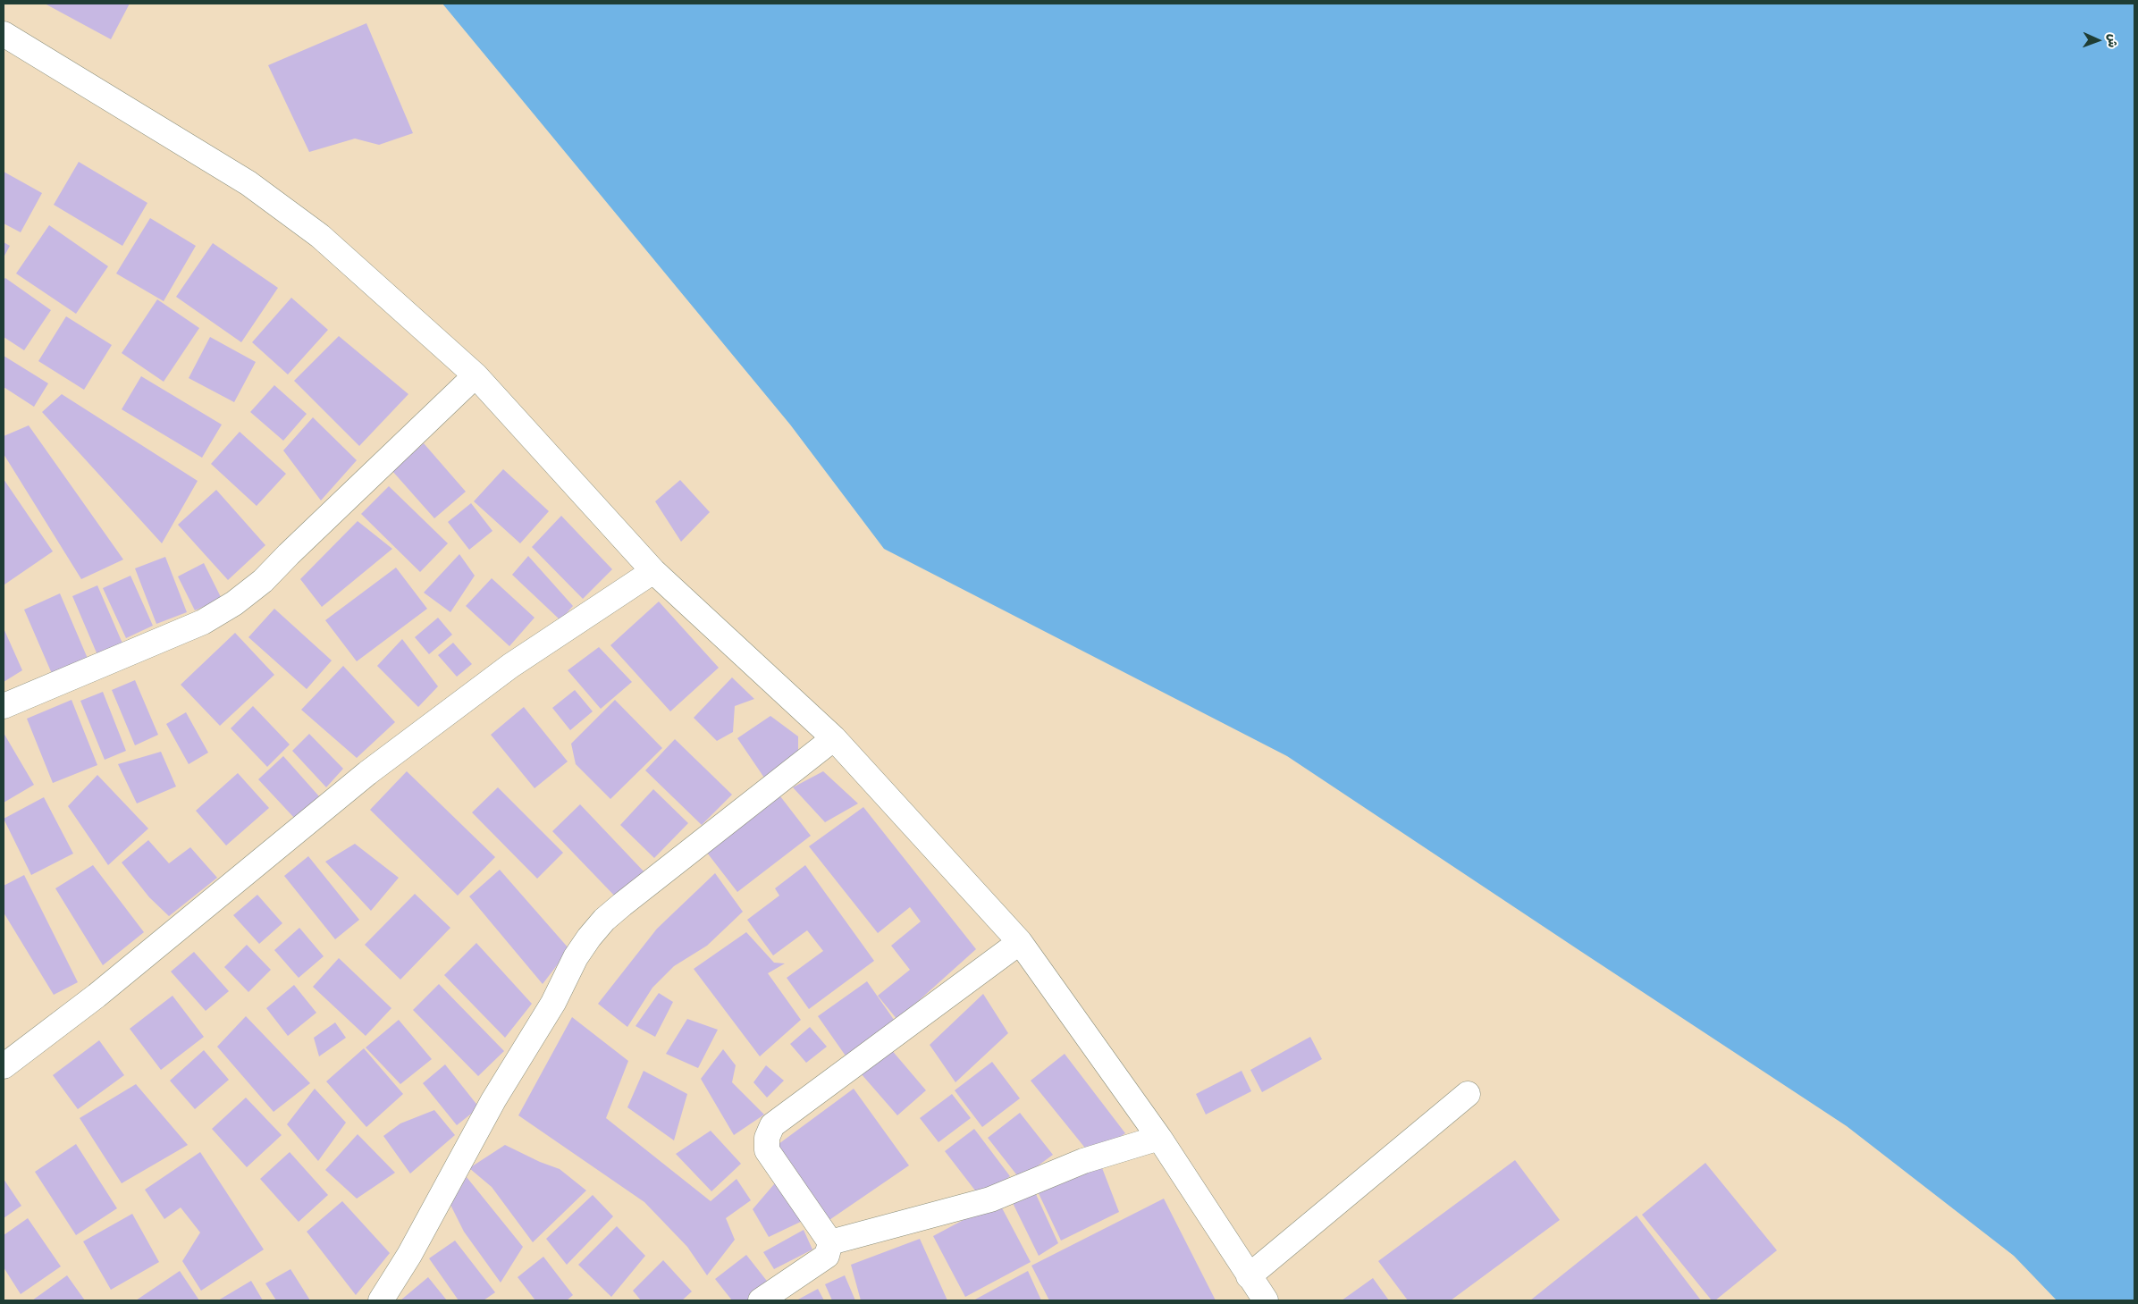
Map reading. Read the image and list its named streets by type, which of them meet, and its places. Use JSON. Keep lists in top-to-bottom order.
{
  "north": "right"
}
